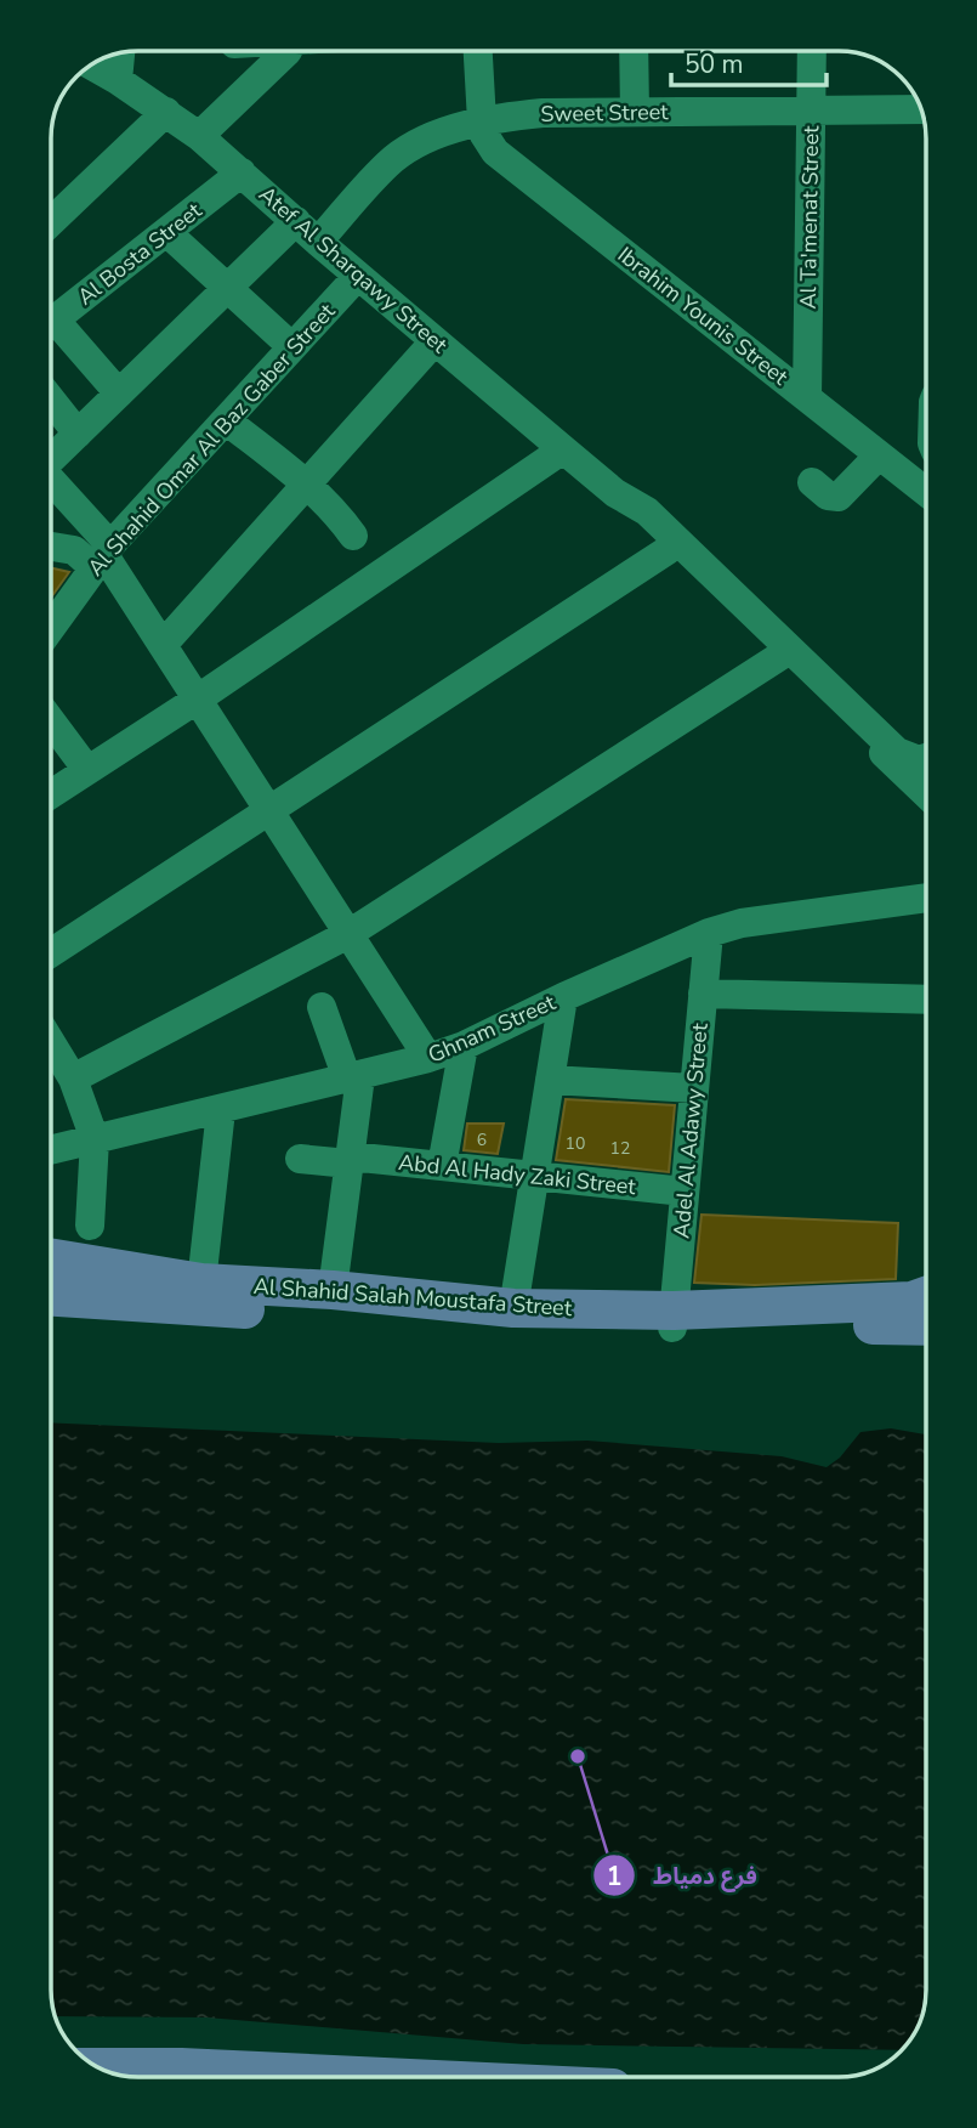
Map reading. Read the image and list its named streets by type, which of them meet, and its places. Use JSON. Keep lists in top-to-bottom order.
{
  "streets": {
    "main road": ["Al Shahid Salah Moustafa Street"],
    "street": [
      "Sweet Street",
      "Al Ta'menat Street",
      "Al Bosta Street",
      "Atef Al Sharqawy Street",
      "Ibrahim Younis Street",
      "Al Shahid Omar Al Baz Gaber Street",
      "Ghnam Street",
      "Adel Al Adawy Street",
      "Abd Al Hady Zaki Street"
    ]
  },
  "crossings": [
    ["Sweet Street", "Al Ta'menat Street"],
    ["Sweet Street", "Atef Al Sharqawy Street"],
    ["Sweet Street", "Ibrahim Younis Street"],
    ["Al Ta'menat Street", "Ibrahim Younis Street"],
    ["Al Bosta Street", "Atef Al Sharqawy Street"],
    ["Atef Al Sharqawy Street", "Al Shahid Omar Al Baz Gaber Street"],
    ["Ghnam Street", "Adel Al Adawy Street"],
    ["Adel Al Adawy Street", "Abd Al Hady Zaki Street"],
    ["Adel Al Adawy Street", "Al Shahid Salah Moustafa Street"]
  ],
  "places": ["فرع دمياط"],
  "house_numbers": ["6", "10", "12"],
  "scale_bar": "50 m"
}
